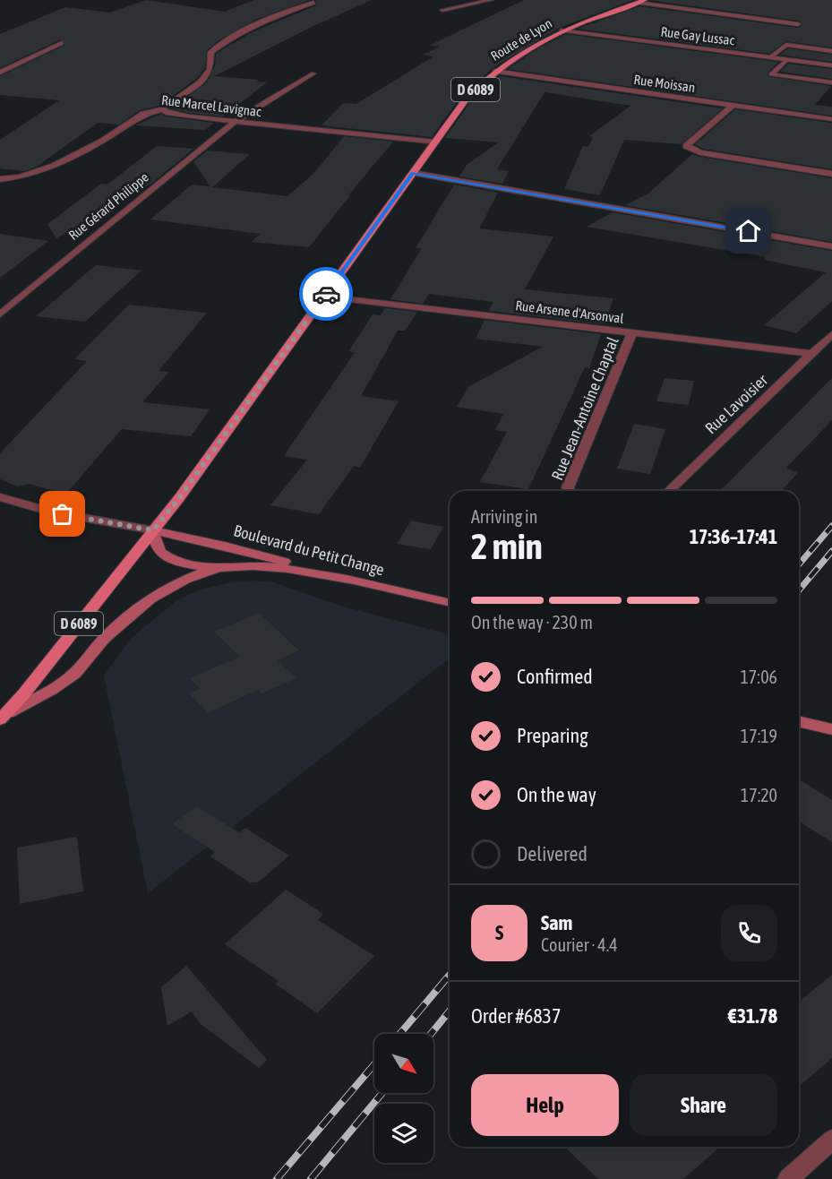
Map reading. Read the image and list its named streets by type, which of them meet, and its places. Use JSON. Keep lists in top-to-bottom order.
{
  "streets": {
    "main road": ["Route de Lyon", "D 6089", "Boulevard du Petit Change"],
    "street": [
      "Rue Gay Lussac",
      "Rue Moissan",
      "Rue Marcel Lavignac",
      "Rue Gérard Philippe",
      "Rue Arsene d'Arsonval",
      "Rue Lavoisier",
      "Rue Jean-Antoine Chaptal"
    ]
  },
  "crossings": [
    ["Rue Gay Lussac", "Route de Lyon"],
    ["Route de Lyon", "Rue Moissan"],
    ["Route de Lyon", "D 6089"],
    ["Route de Lyon", "Rue Marcel Lavignac"],
    ["Route de Lyon", "Rue Arsene d'Arsonval"],
    ["Route de Lyon", "Boulevard du Petit Change"],
    ["D 6089", "Boulevard du Petit Change"],
    ["Rue Marcel Lavignac", "Rue Gérard Philippe"],
    ["Rue Arsene d'Arsonval", "Rue Lavoisier"],
    ["Rue Arsene d'Arsonval", "Rue Jean-Antoine Chaptal"]
  ],
  "north": "bottom right",
  "page": {
    "heading": ["2 min", "Arriving in", "17:36–17:41"],
    "panel": [
      "Sam",
      "Courier · 4.4",
      "Order #6837",
      "€31.78"
    ],
    "bar": "On the way · 230 m",
    "list": [
      ["Confirmed", "17:06"],
      ["Preparing", "17:19"],
      ["On the way", "17:20"],
      "Delivered"
    ],
    "round": "S",
    "buttons": ["Help", "Share"]
  }
}
